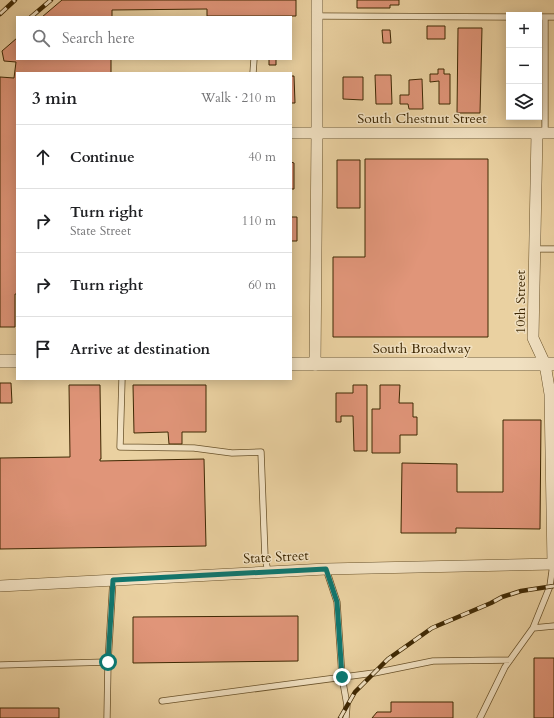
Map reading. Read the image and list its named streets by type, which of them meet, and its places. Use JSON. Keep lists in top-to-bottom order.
{
  "streets": {
    "street": [
      "South Chestnut Street",
      "10th Street",
      "South Broadway",
      "State Street"
    ]
  },
  "crossings": [
    ["South Chestnut Street", "10th Street"],
    ["10th Street", "South Broadway"],
    ["10th Street", "State Street"]
  ],
  "page": {
    "map_buttons": ["+", "−"],
    "search": "Search here",
    "heading": ["3 min", "Walk · 210 m"],
    "list": [
      ["Continue", "40 m"],
      ["Turn right", "State Street", "110 m"],
      ["Turn right", "60 m"],
      "Arrive at destination"
    ]
  }
}
